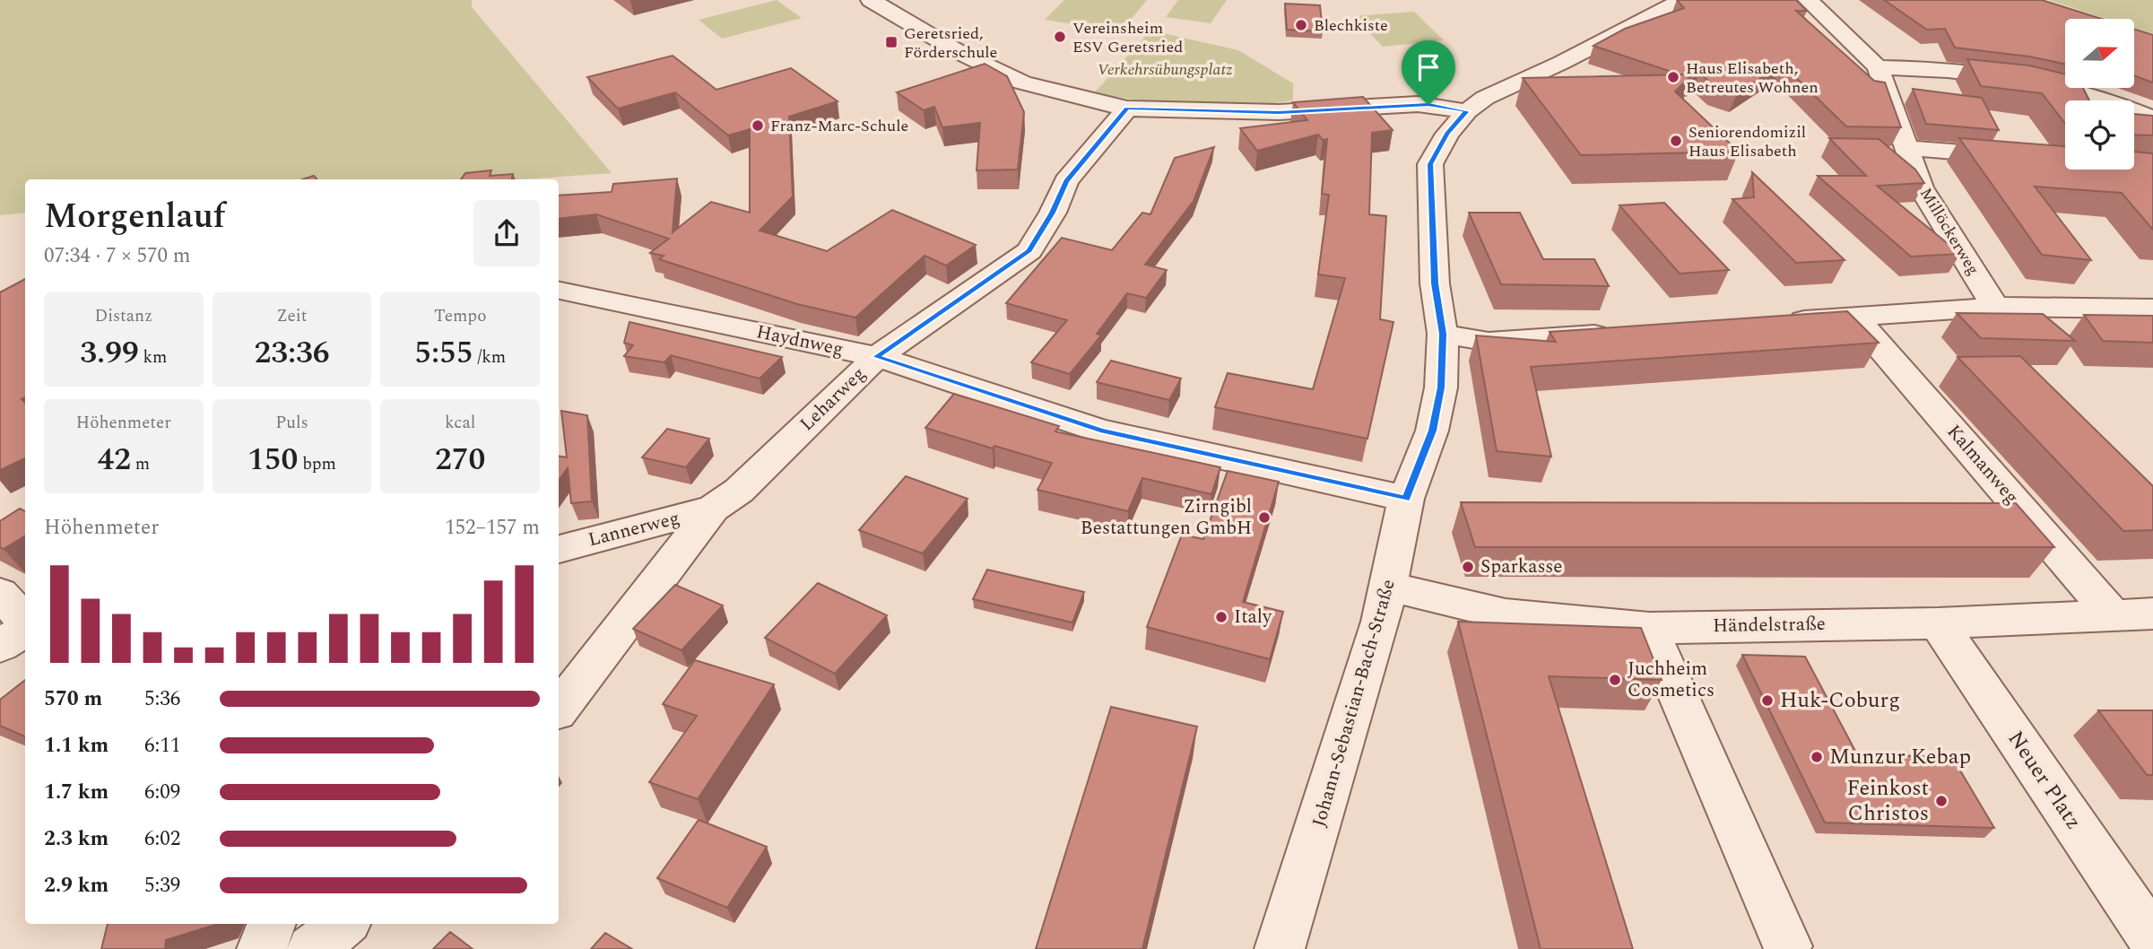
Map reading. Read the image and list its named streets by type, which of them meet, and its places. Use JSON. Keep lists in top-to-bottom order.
{
  "streets": {
    "street": [
      "Millöckerweg",
      "Haydnweg",
      "Leharweg",
      "Kalmanweg",
      "Lannerweg",
      "Händelstraße",
      "Johann-Sebastian-Bach-Straße",
      "Neuer Platz"
    ]
  },
  "crossings": [
    ["Haydnweg", "Leharweg"],
    ["Haydnweg", "Johann-Sebastian-Bach-Straße"],
    ["Leharweg", "Lannerweg"],
    ["Kalmanweg", "Händelstraße"],
    ["Händelstraße", "Johann-Sebastian-Bach-Straße"],
    ["Händelstraße", "Neuer Platz"]
  ],
  "parks": ["Verkehrsübungsplatz"],
  "places": {
    "other": [
      "Blechkiste",
      "Vereinsheim ESV Geretsried",
      "Haus Elisabeth, Betreutes Wohnen",
      "Franz-Marc-Schule",
      "Seniorendomizil Haus Elisabeth",
      "Zirngibl Bestattungen GmbH",
      "Sparkasse",
      "Italy",
      "Juchheim Cosmetics",
      "Huk-Coburg",
      "Munzur Kebap",
      "Feinkost Christos"
    ],
    "transit": ["Geretsried, Förderschule"]
  },
  "north": "right",
  "page": {
    "heading": ["Morgenlauf", "07:34 · 7 × 570 m"],
    "stats": [
      ["Distanz", "3.99 km"],
      ["Zeit", "23:36"],
      ["Tempo", "5:55 /km"],
      ["Höhenmeter", "42 m"],
      ["Puls", "150 bpm"],
      ["kcal", "270"]
    ],
    "chart": ["Höhenmeter", "152–157 m"],
    "list": [
      {
        "name": "570 m",
        "note": "5:36"
      },
      {
        "name": "1.1 km",
        "note": "6:11"
      },
      {
        "name": "1.7 km",
        "note": "6:09"
      },
      {
        "name": "2.3 km",
        "note": "6:02"
      },
      {
        "name": "2.9 km",
        "note": "5:39"
      }
    ]
  }
}
